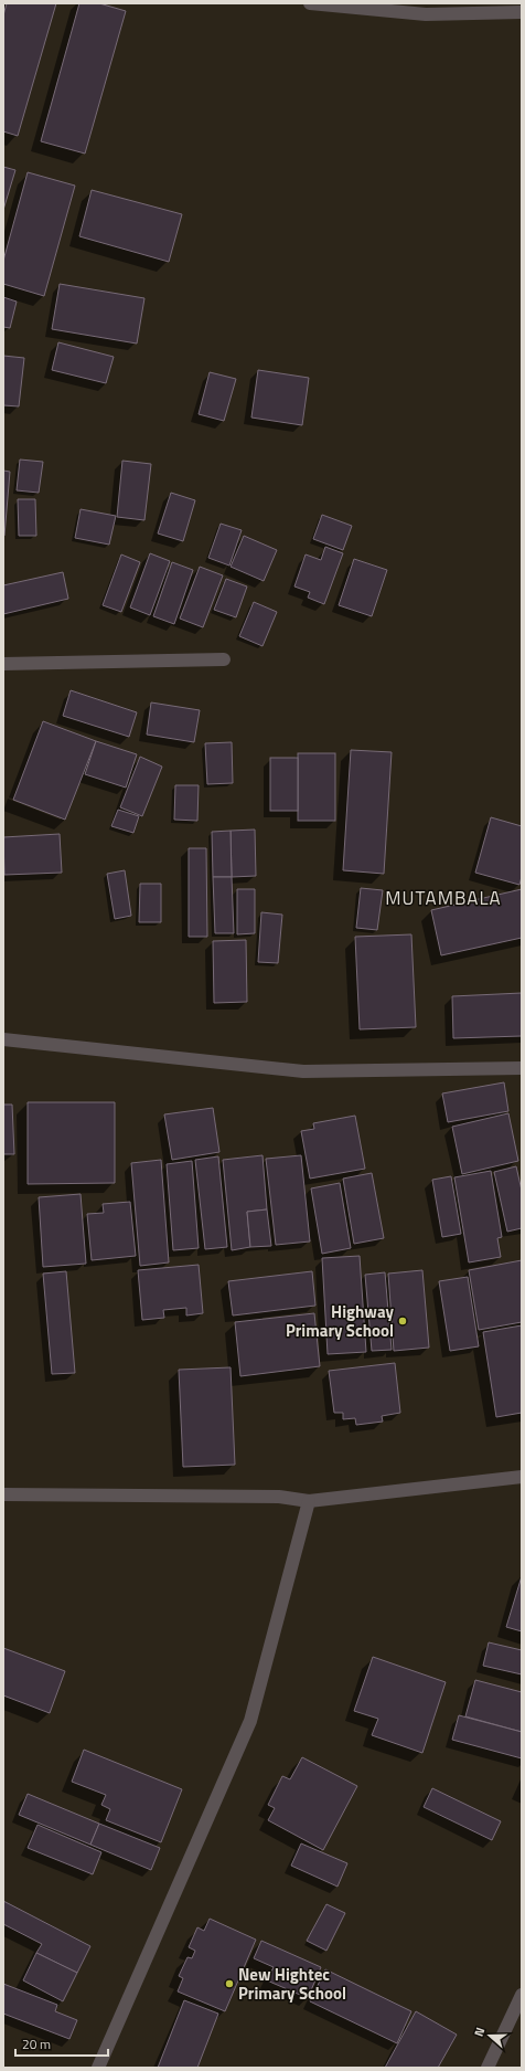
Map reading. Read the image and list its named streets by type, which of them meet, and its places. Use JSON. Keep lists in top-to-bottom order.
{
  "districts": ["MUTAMBALA"],
  "places": ["Highway Primary School", "New Hightec Primary School"],
  "scale_bar": "20 m",
  "north": "left"
}
